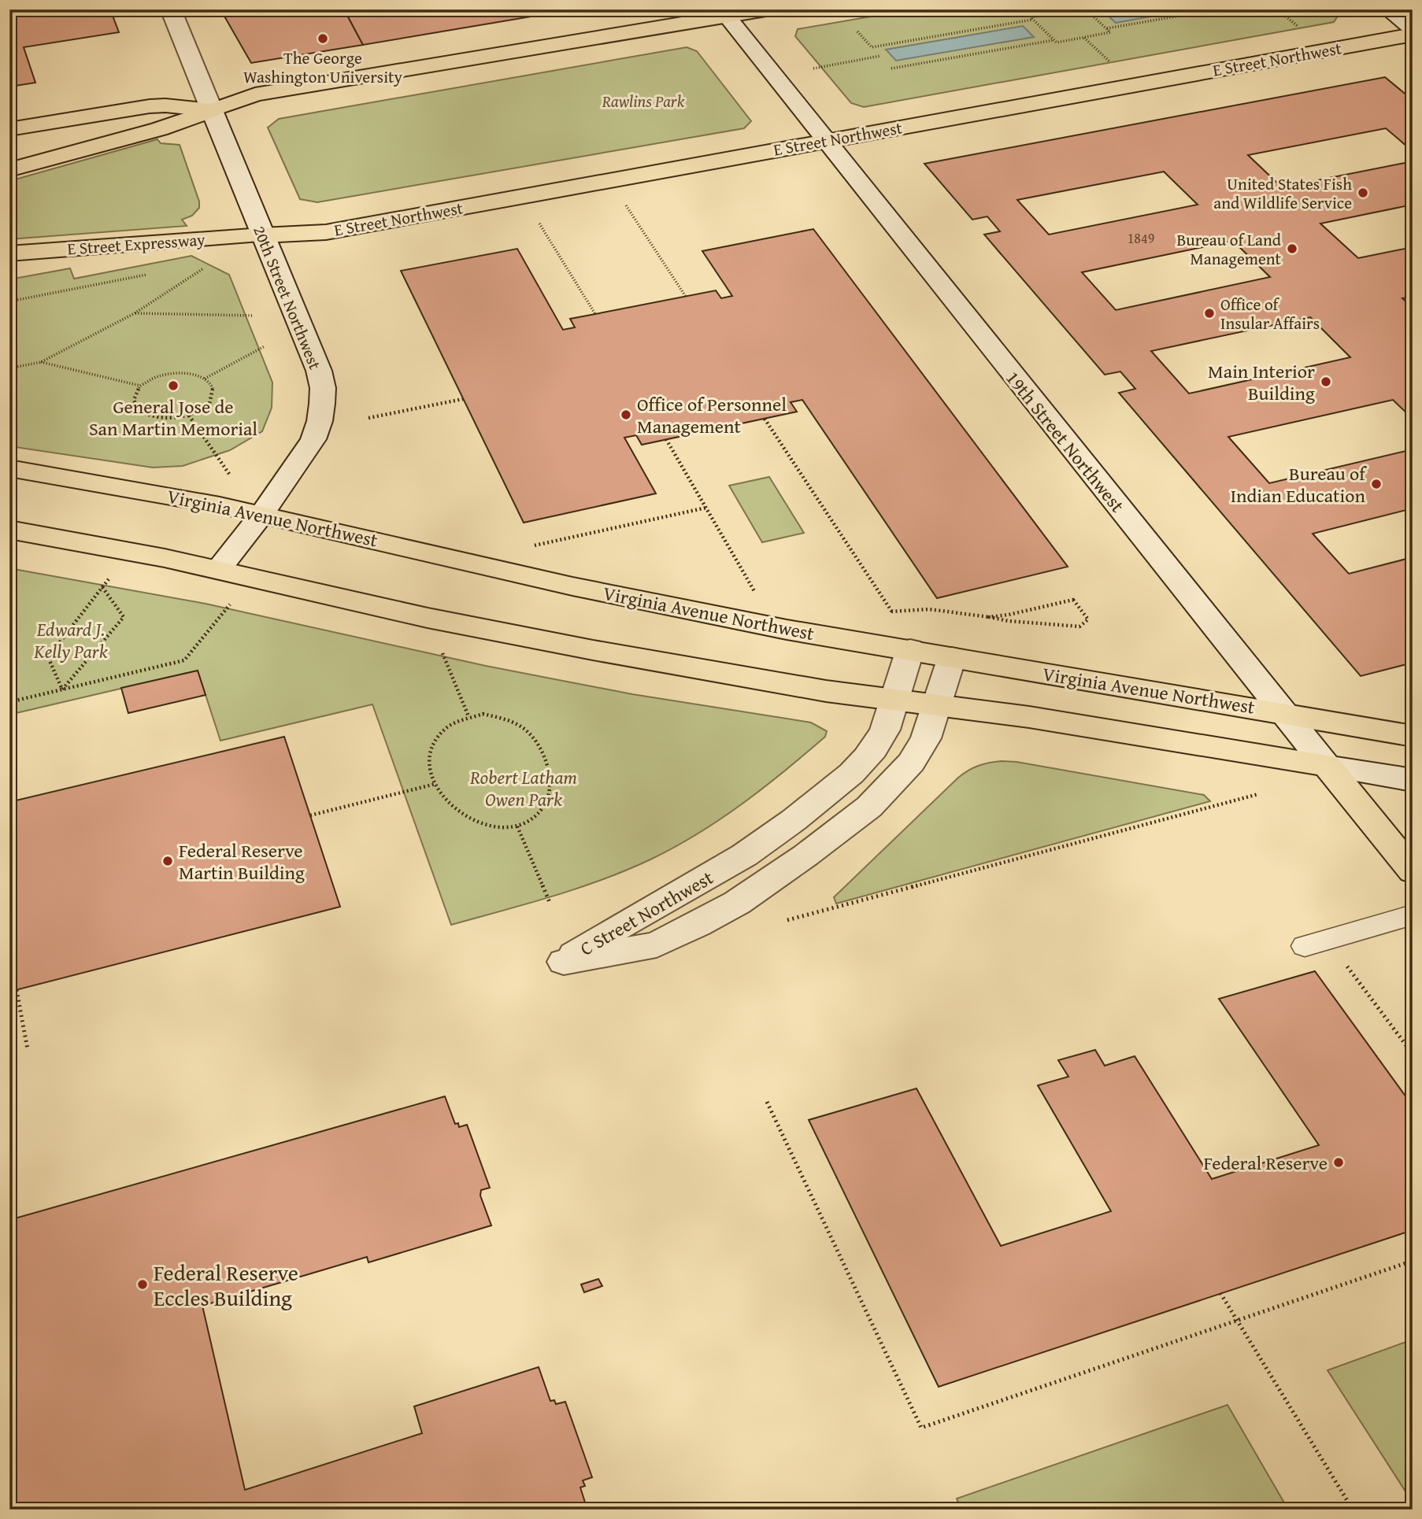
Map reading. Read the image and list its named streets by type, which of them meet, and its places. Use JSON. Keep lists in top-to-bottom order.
{
  "streets": {
    "main road": [
      "E Street Northwest",
      "E Street Expressway",
      "20th Street Northwest",
      "19th Street Northwest",
      "Virginia Avenue Northwest",
      "C Street Northwest"
    ]
  },
  "crossings": [
    ["E Street Northwest", "E Street Expressway"],
    ["E Street Northwest", "20th Street Northwest"],
    ["E Street Northwest", "19th Street Northwest"],
    ["E Street Expressway", "20th Street Northwest"],
    ["20th Street Northwest", "Virginia Avenue Northwest"],
    ["19th Street Northwest", "Virginia Avenue Northwest"],
    ["Virginia Avenue Northwest", "C Street Northwest"]
  ],
  "parks": ["Rawlins Park", "Edward J. Kelly Park", "Robert Latham Owen Park"],
  "places": [
    "The George Washington University",
    "United States Fish and Wildlife Service",
    "Bureau of Land Management",
    "Office of Insular Affairs",
    "Main Interior Building",
    "General Jose de San Martin Memorial",
    "Office of Personnel Management",
    "Bureau of Indian Education",
    "Federal Reserve Martin Building",
    "Federal Reserve",
    "Federal Reserve Eccles Building"
  ],
  "house_numbers": ["1849"]
}
